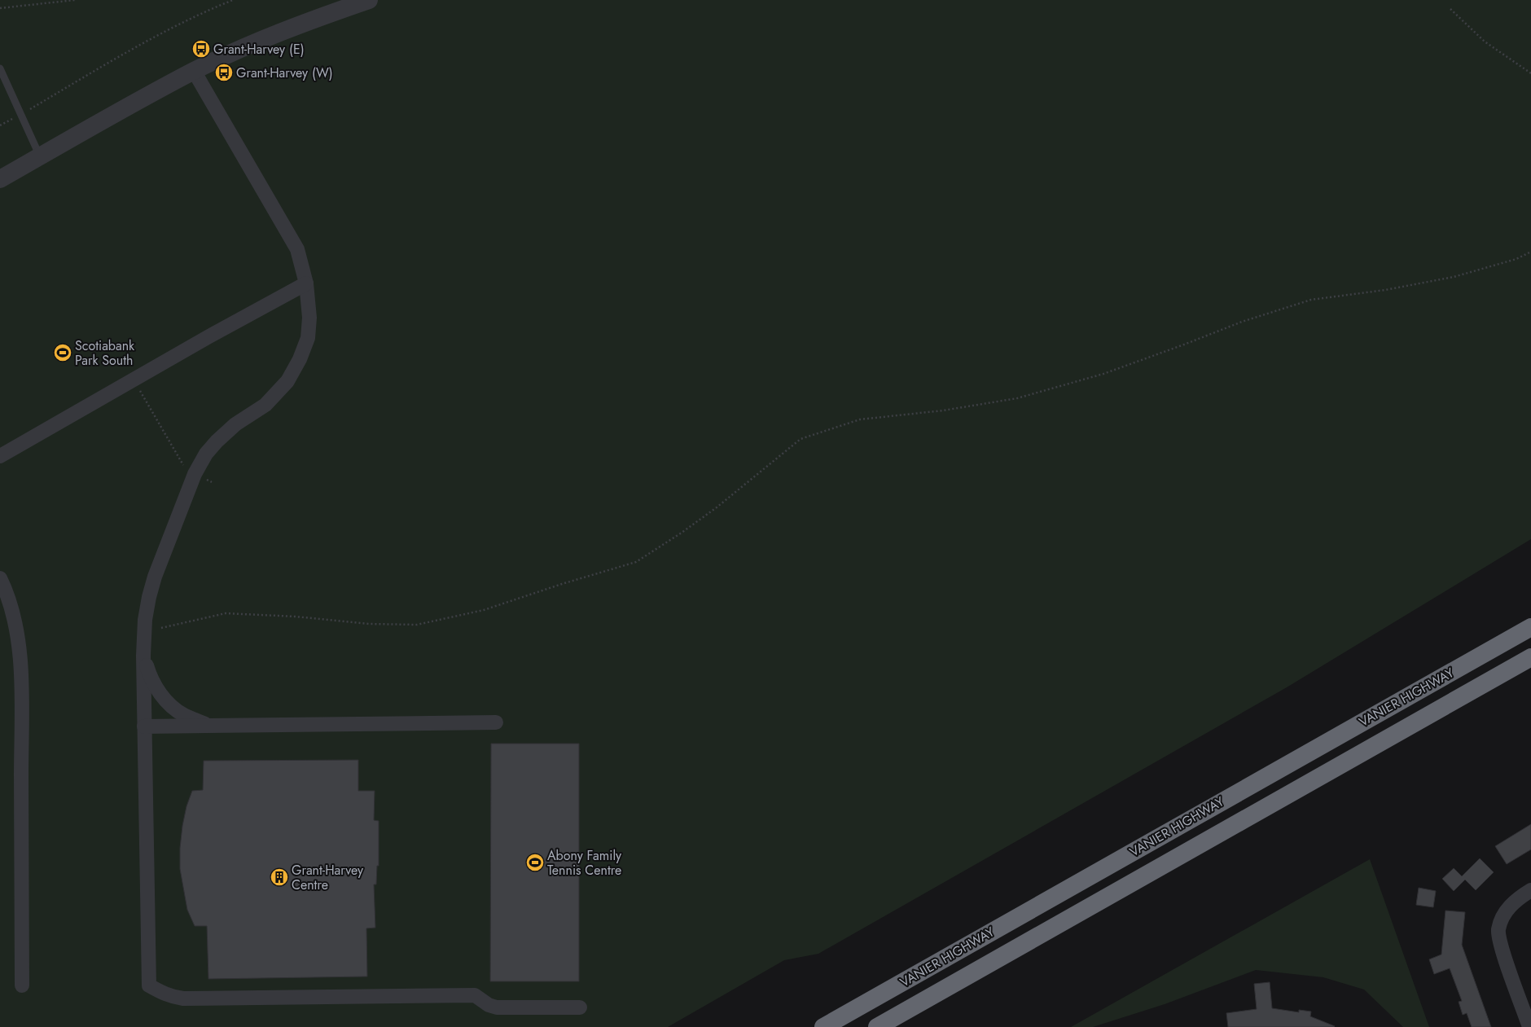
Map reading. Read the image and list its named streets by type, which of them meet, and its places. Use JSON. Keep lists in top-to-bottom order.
{
  "streets": {
    "highway": ["VANIER HIGHWAY"]
  },
  "places": {
    "bus stop": ["Grant-Harvey (E)", "Grant-Harvey (W)"],
    "sports": ["Scotiabank Park South", "Abony Family Tennis Centre"],
    "building": ["Grant-Harvey Centre"]
  }
}
